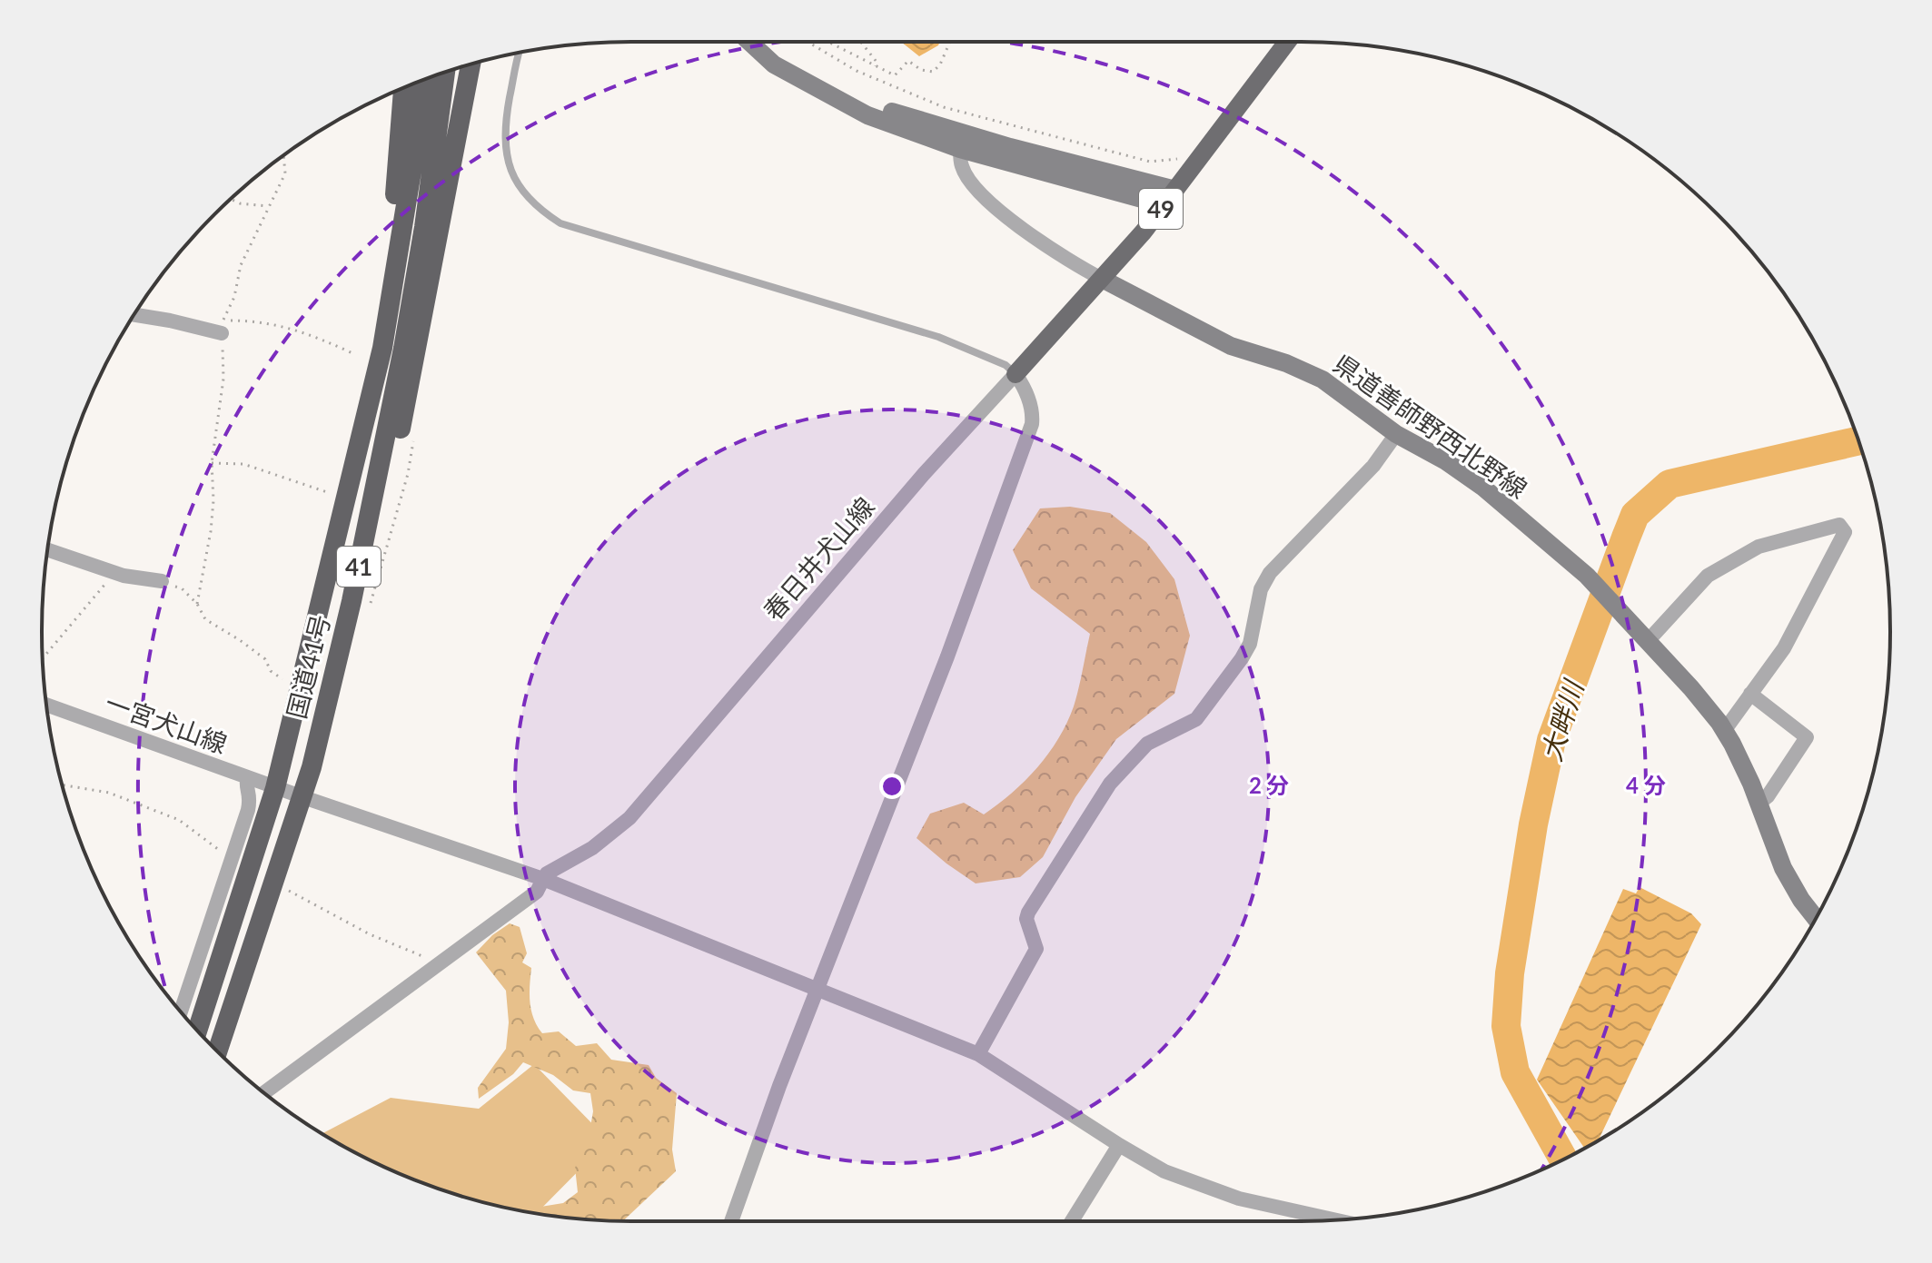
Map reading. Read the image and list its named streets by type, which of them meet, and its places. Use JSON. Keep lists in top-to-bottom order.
{
  "streets": {
    "highway": ["41", "国道41号"],
    "main road": ["49", "県道善師野西北野線", "春日井犬山線"],
    "street": ["一宮犬山線"]
  },
  "crossings": [
    ["県道善師野西北野線", "春日井犬山線"],
    ["国道41号", "一宮犬山線"]
  ],
  "water": ["大畔川"],
  "rings": ["2 分", "4 分"]
}
